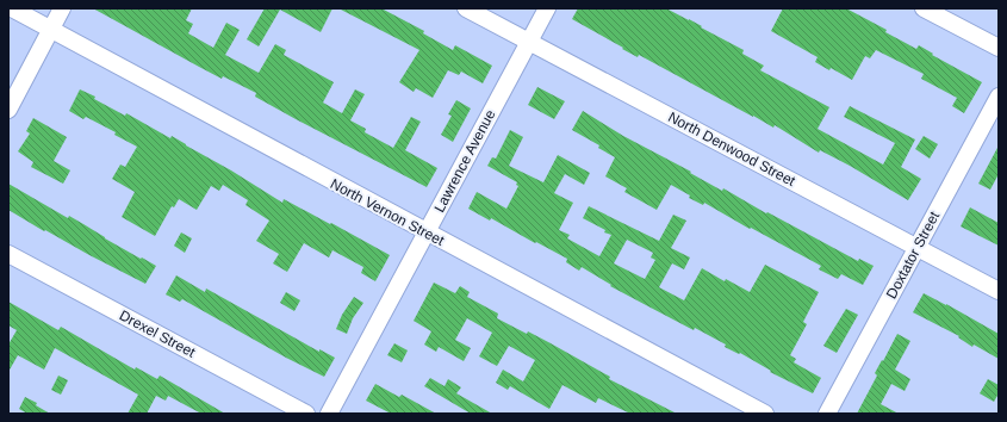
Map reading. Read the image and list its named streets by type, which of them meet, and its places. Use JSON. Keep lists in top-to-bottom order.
{
  "streets": {
    "street": [
      "North Denwood Street",
      "Lawrence Avenue",
      "North Vernon Street",
      "Doxtator Street",
      "Drexel Street"
    ]
  },
  "crossings": [
    ["North Denwood Street", "Lawrence Avenue"],
    ["North Denwood Street", "Doxtator Street"],
    ["Lawrence Avenue", "North Vernon Street"]
  ]
}
